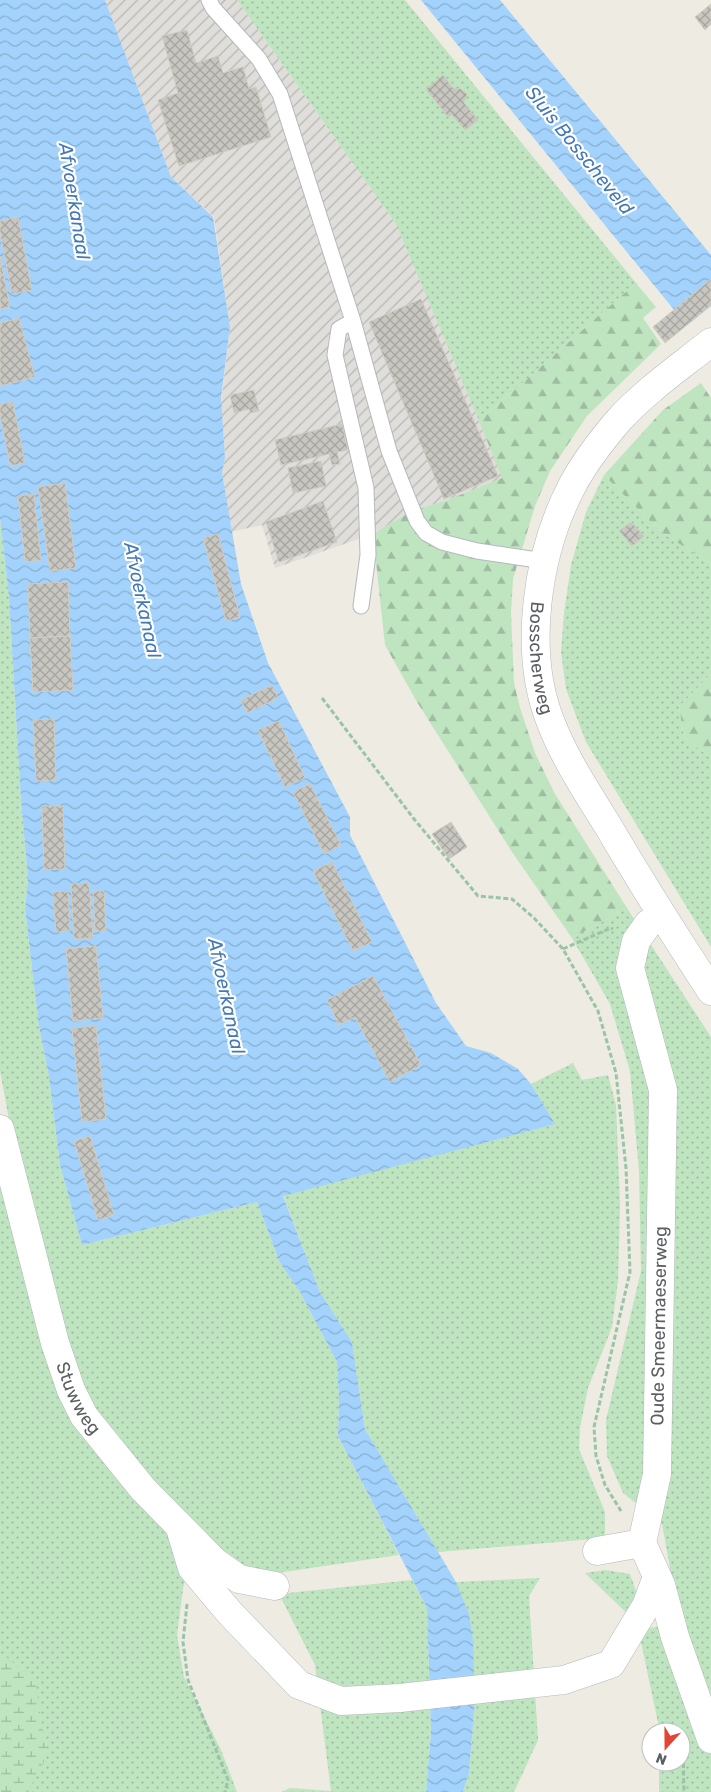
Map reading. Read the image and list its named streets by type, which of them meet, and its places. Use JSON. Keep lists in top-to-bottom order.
{
  "streets": {
    "street": ["Bosscherweg", "Oude Smeermaeserweg", "Stuwweg"]
  },
  "crossings": [
    ["Bosscherweg", "Oude Smeermaeserweg"]
  ],
  "water": ["Sluis Bosscheveld", "Afvoerkanaal"],
  "north": "bottom"
}
